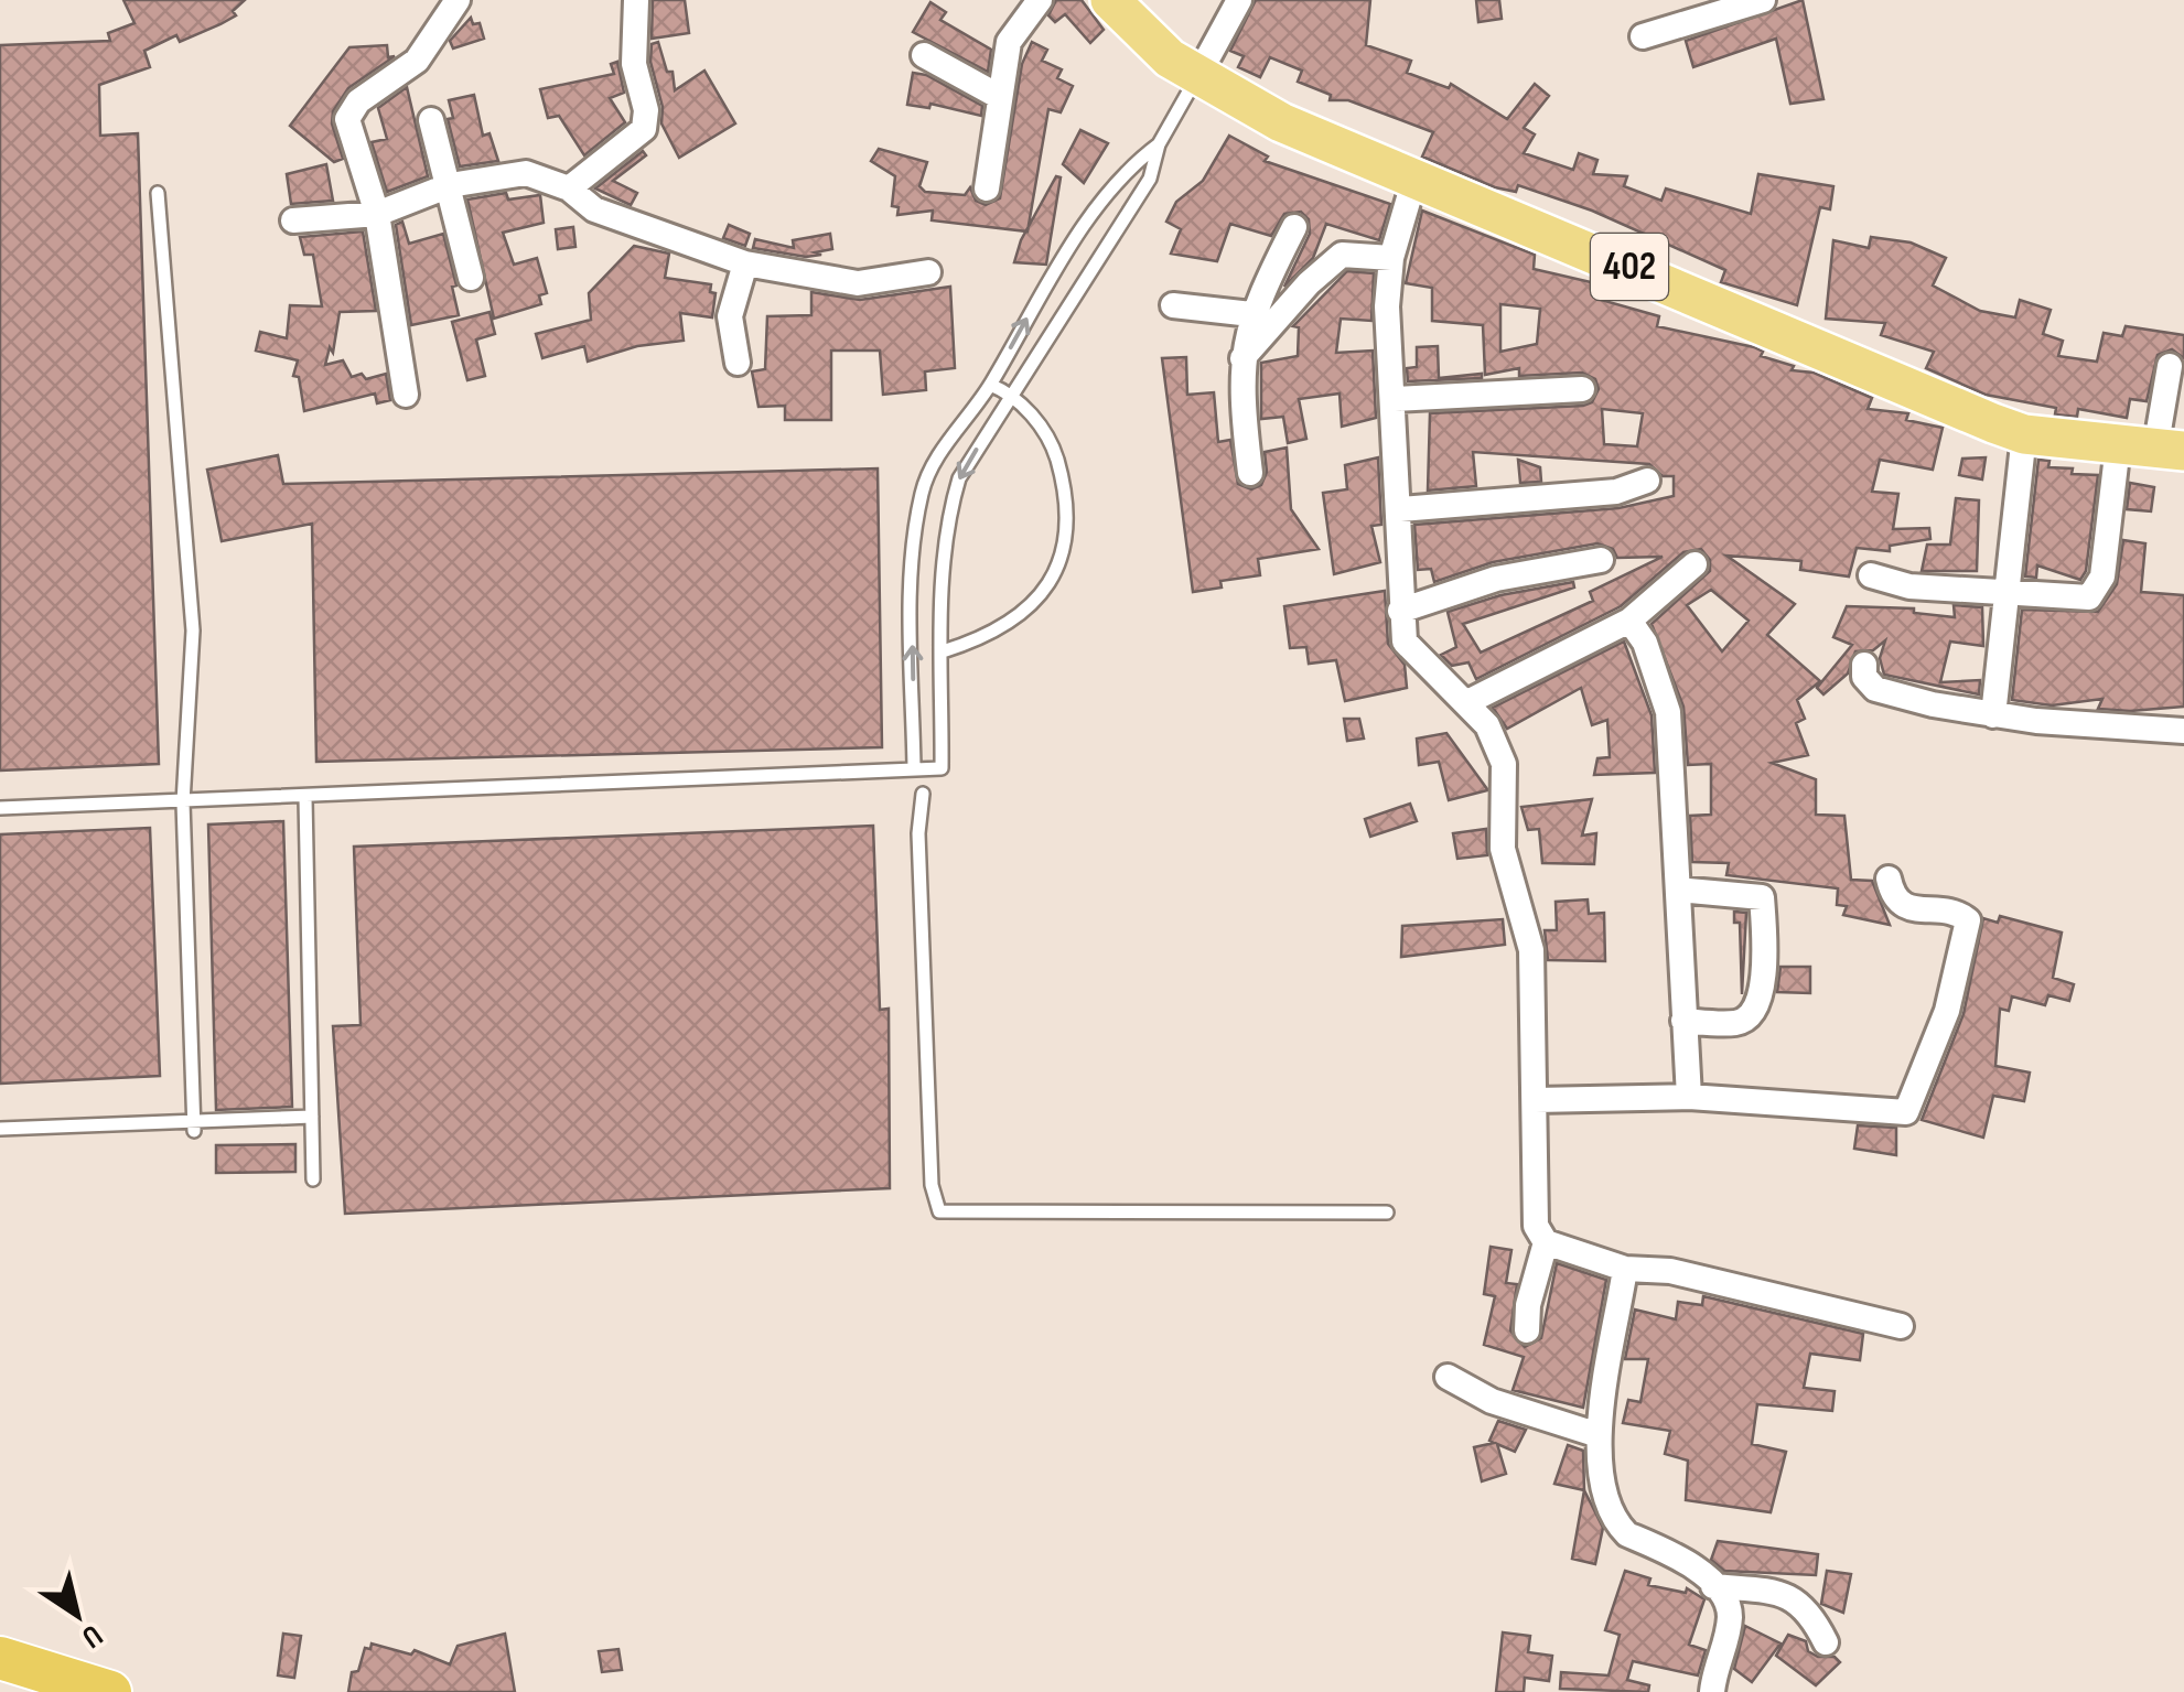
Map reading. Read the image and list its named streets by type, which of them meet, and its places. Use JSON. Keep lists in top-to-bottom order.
{
  "streets": {
    "main road": ["402"]
  },
  "north": "bottom right"
}
